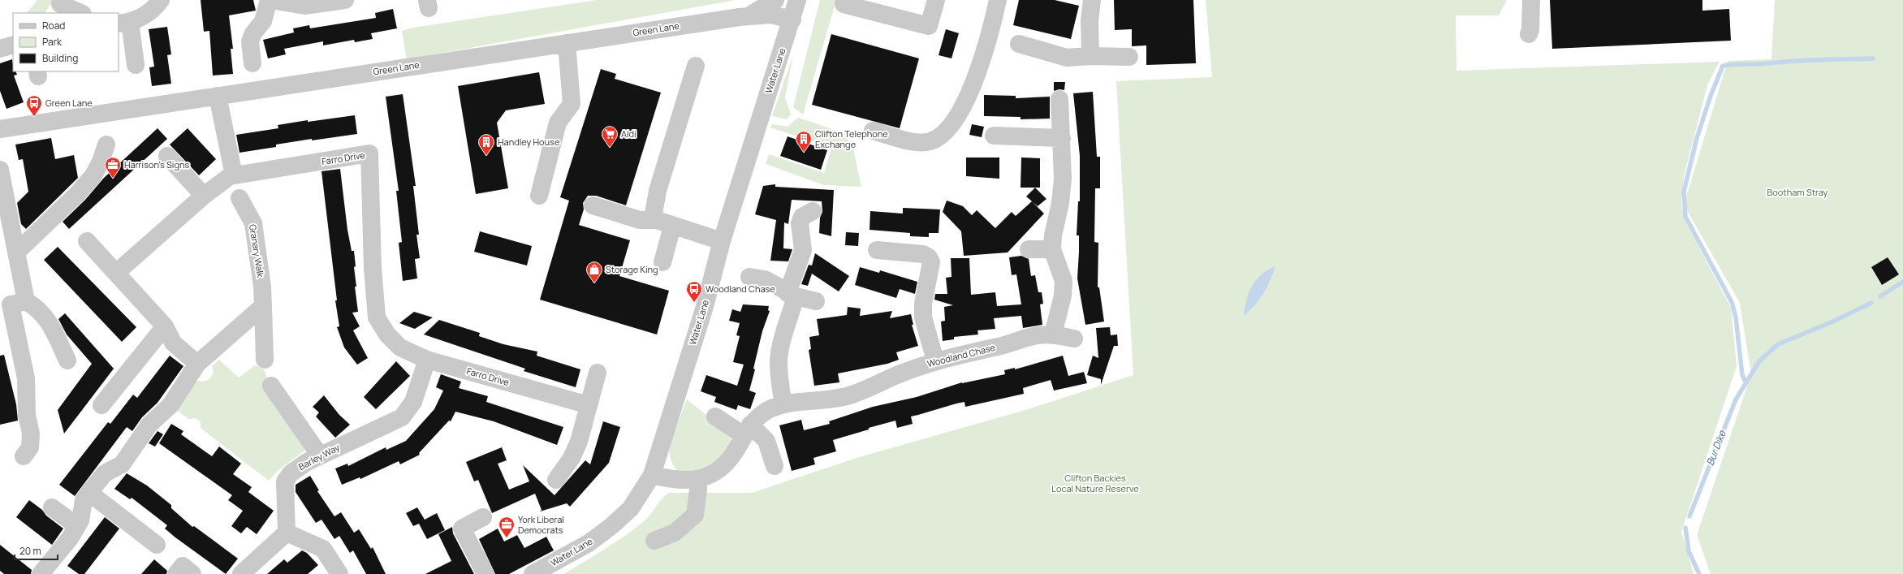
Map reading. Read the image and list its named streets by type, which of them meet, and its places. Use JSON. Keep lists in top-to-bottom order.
{
  "streets": {
    "street": [
      "Green Lane",
      "Water Lane",
      "Farro Drive",
      "Granary Walk",
      "Woodland Chase",
      "Barley Way"
    ]
  },
  "crossings": [
    ["Green Lane", "Water Lane"],
    ["Water Lane", "Woodland Chase"],
    ["Farro Drive", "Barley Way"]
  ],
  "water": ["Bur Dike"],
  "parks": ["Bootham Stray", "Clifton Backies Local Nature Reserve"],
  "places": {
    "bus stop": ["Green Lane", "Woodland Chase"],
    "supermarket": ["Aldi"],
    "building": ["Clifton Telephone Exchange", "Handley House"],
    "office": ["Harrison's Signs", "York Liberal Democrats"],
    "shop": ["Storage King"]
  },
  "legend": ["Road", "Park", "Building"],
  "scale_bar": "20 m"
}
